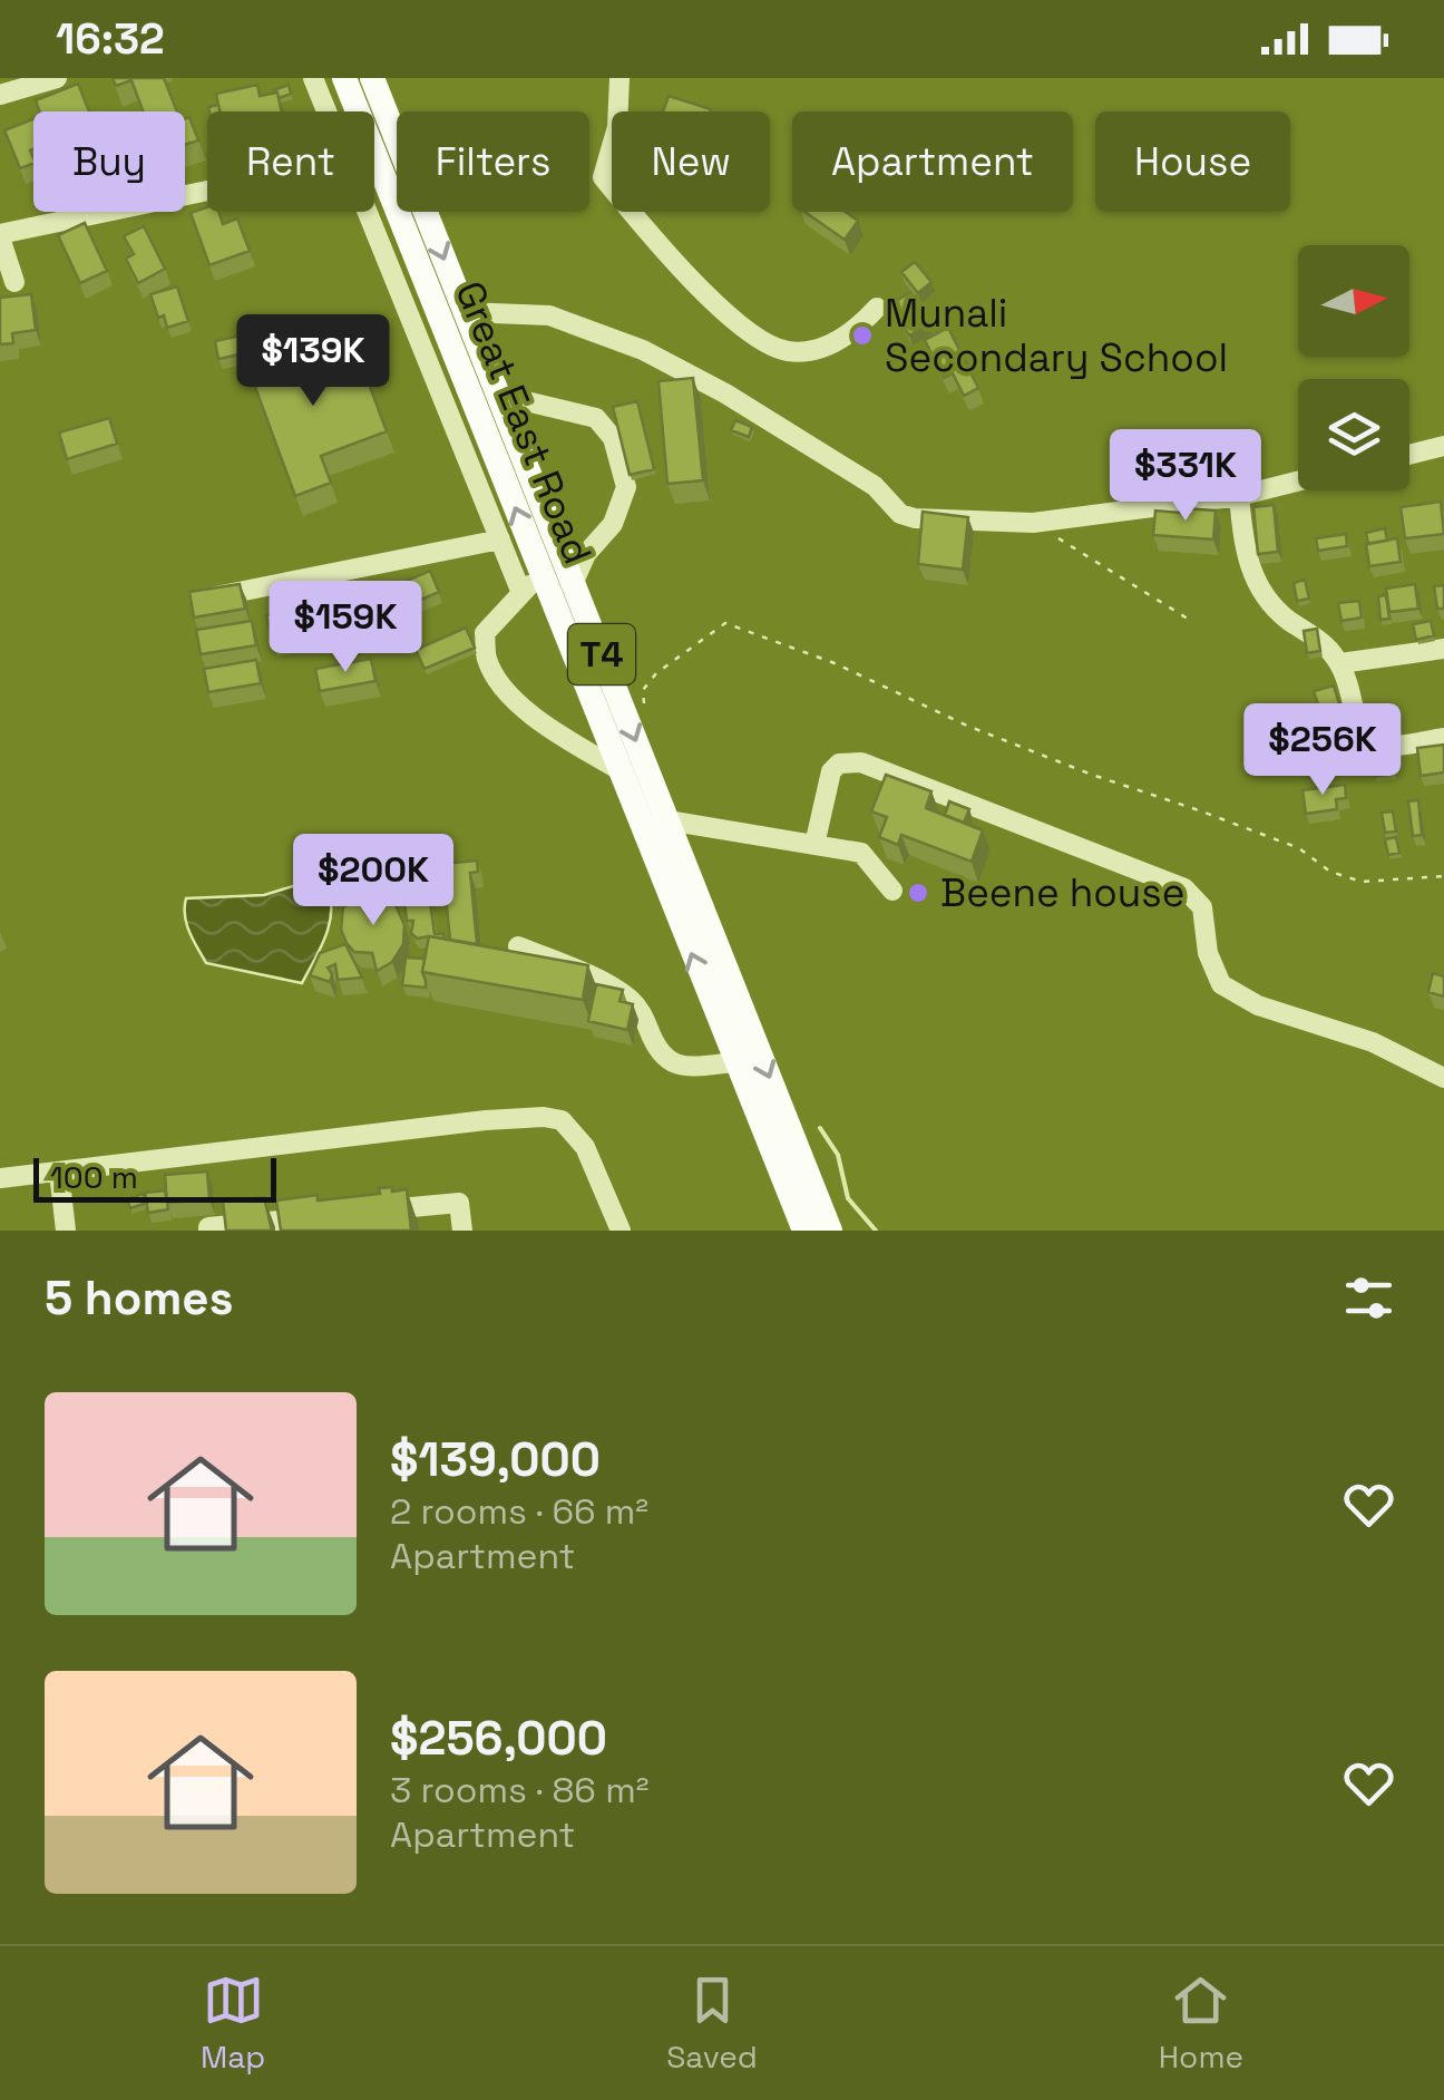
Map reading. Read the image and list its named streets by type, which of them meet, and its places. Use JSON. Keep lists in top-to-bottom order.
{
  "streets": {
    "main road": ["Great East Road", "T4"]
  },
  "places": ["Munali Secondary School", "Beene house"],
  "scale_bar": "100 m",
  "north": "right",
  "page": {
    "status": "16:32",
    "chip": [
      "Buy",
      "Rent",
      "Filters",
      "New",
      "Apartment",
      "House"
    ],
    "price": [
      "$139K",
      "$331K",
      "$159K",
      "$256K",
      "$200K"
    ],
    "scale": "100 m",
    "heading": "5 homes",
    "list": [
      {
        "name": "$139,000",
        "note": "2 rooms · 66 m² · Apartment"
      },
      {
        "name": "$256,000",
        "note": "3 rooms · 86 m² · Apartment"
      }
    ],
    "tabs": ["Map", "Saved", "Home"]
  }
}
